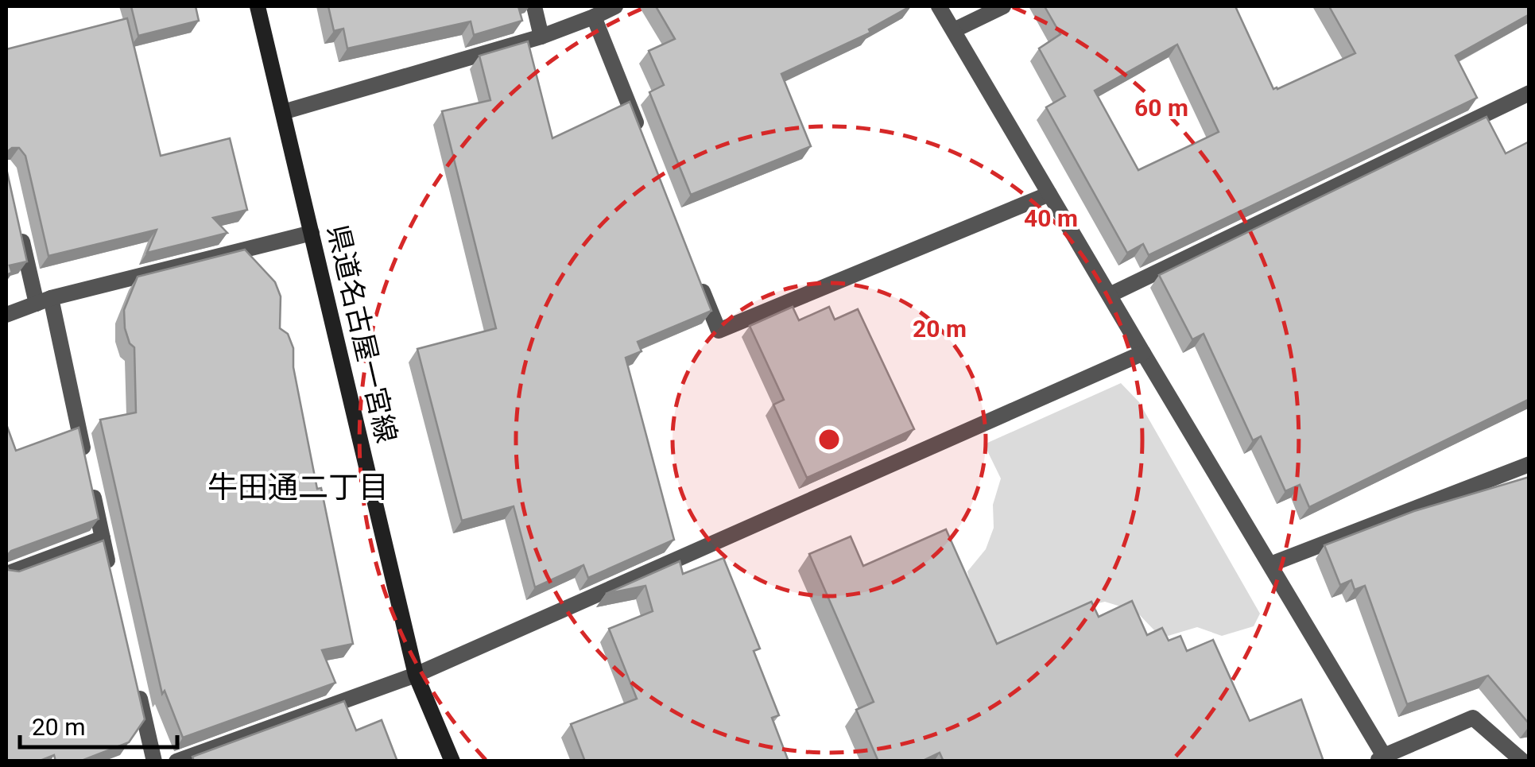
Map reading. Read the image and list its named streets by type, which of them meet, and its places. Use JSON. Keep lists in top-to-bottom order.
{
  "streets": {
    "main road": ["県道名古屋一宮線"]
  },
  "districts": ["牛田通二丁目"],
  "scale_bar": "20 m",
  "rings": ["60 m", "40 m", "20 m"]
}
